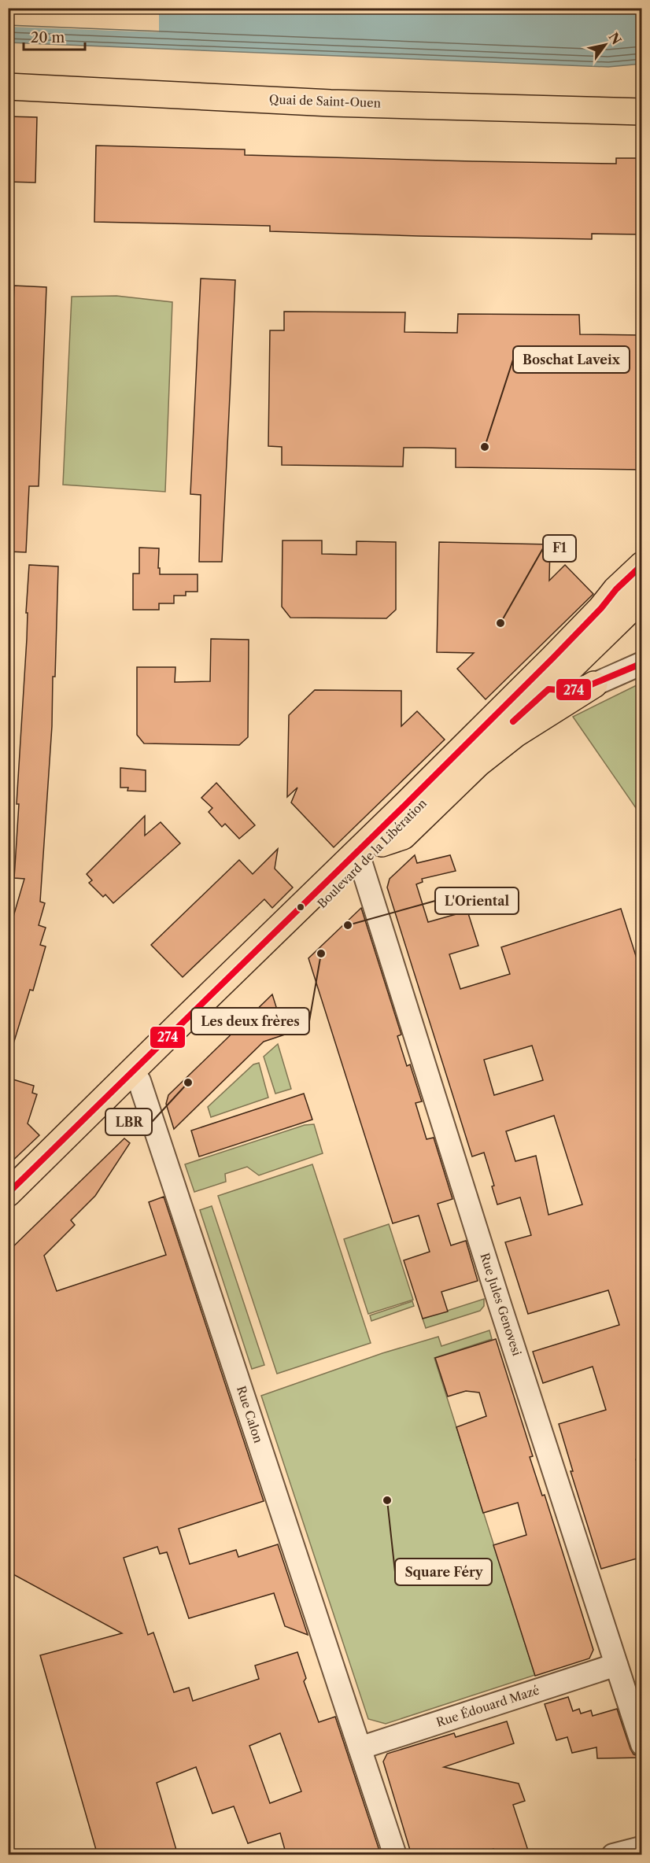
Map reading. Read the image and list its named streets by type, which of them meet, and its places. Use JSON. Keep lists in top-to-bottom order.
{
  "streets": {
    "main road": ["Quai de Saint-Ouen", "Boulevard de la Libération"],
    "street": ["Rue Jules Genovesi", "Rue Calon", "Rue Édouard Mazé"]
  },
  "crossings": [
    ["Boulevard de la Libération", "Rue Jules Genovesi"],
    ["Boulevard de la Libération", "Rue Calon"],
    ["Rue Jules Genovesi", "Rue Édouard Mazé"],
    ["Rue Calon", "Rue Édouard Mazé"]
  ],
  "places": [
    "Boschat Laveix",
    "F1",
    "L'Oriental",
    "Les deux frères",
    "LBR",
    "Square Féry"
  ],
  "lines": ["transit line 274"],
  "scale_bar": "20 m",
  "north": "top right"
}
